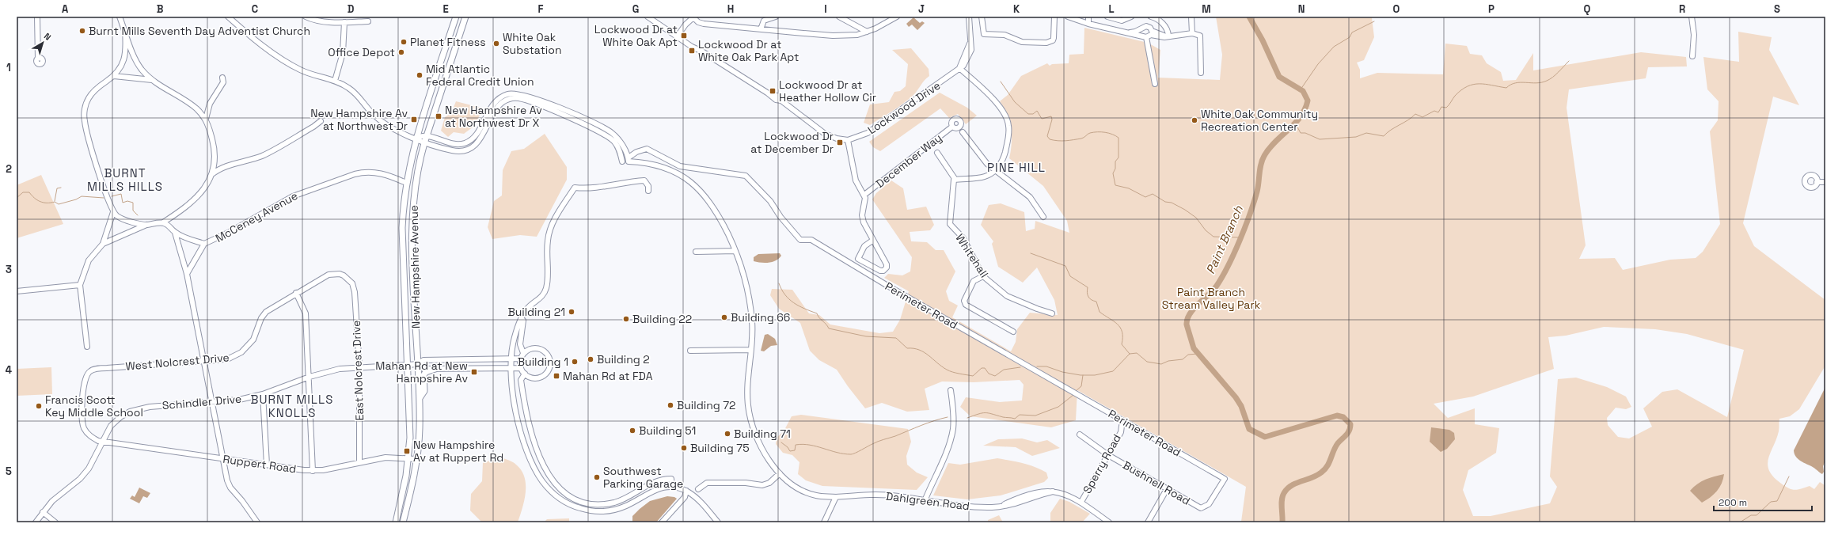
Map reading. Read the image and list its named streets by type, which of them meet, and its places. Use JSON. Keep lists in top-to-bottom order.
{
  "streets": {
    "main road": ["New Hampshire Avenue"],
    "street": [
      "Lockwood Drive",
      "December Way",
      "McCeney Avenue",
      "Whitehall",
      "Perimeter Road",
      "West Nolcrest Drive",
      "East Nolcrest Drive",
      "Schindler Drive",
      "Ruppert Road",
      "Sperry Road",
      "Bushnell Road",
      "Dahlgreen Road"
    ]
  },
  "crossings": [
    ["McCeney Avenue", "New Hampshire Avenue"],
    ["New Hampshire Avenue", "Schindler Drive"],
    ["New Hampshire Avenue", "Ruppert Road"],
    ["Perimeter Road", "Bushnell Road"],
    ["Perimeter Road", "Dahlgreen Road"],
    ["West Nolcrest Drive", "East Nolcrest Drive"],
    ["West Nolcrest Drive", "Schindler Drive"],
    ["West Nolcrest Drive", "Ruppert Road"],
    ["East Nolcrest Drive", "Schindler Drive"],
    ["East Nolcrest Drive", "Ruppert Road"],
    ["Schindler Drive", "Ruppert Road"],
    ["Sperry Road", "Bushnell Road"],
    ["Sperry Road", "Dahlgreen Road"]
  ],
  "districts": ["PINE HILL", "BURNT MILLS HILLS", "BURNT MILLS KNOLLS"],
  "water": ["Paint Branch"],
  "parks": ["Paint Branch Stream Valley Park"],
  "places": {
    "other": [
      "Burnt Mills Seventh Day Adventist Church",
      "Planet Fitness",
      "White Oak Substation",
      "Office Depot",
      "Mid Atlantic Federal Credit Union",
      "White Oak Community Recreation Center",
      "Building 21",
      "Building 66",
      "Building 22",
      "Building 2",
      "Building 1",
      "Building 72",
      "Francis Scott Key Middle School",
      "Building 51",
      "Building 71",
      "Building 75",
      "Southwest Parking Garage"
    ],
    "transit": [
      "Lockwood Dr at White Oak Apt",
      "Lockwood Dr at White Oak Park Apt",
      "Lockwood Dr at Heather Hollow Cir",
      "New Hampshire Av at Northwest Dr X",
      "New Hampshire Av at Northwest Dr",
      "Lockwood Dr at December Dr",
      "Mahan Rd at New Hampshire Av",
      "Mahan Rd at FDA",
      "New Hampshire Av at Ruppert Rd"
    ]
  },
  "scale_bar": "200 m",
  "north": "top right",
  "grid": {
    "columns": [
      "A",
      "B",
      "C",
      "D",
      "E",
      "F",
      "G",
      "H",
      "I",
      "J",
      "K",
      "L",
      "M",
      "N",
      "O",
      "P",
      "Q",
      "R",
      "S"
    ],
    "rows": [
      "1",
      "2",
      "3",
      "4",
      "5"
    ]
  }
}
